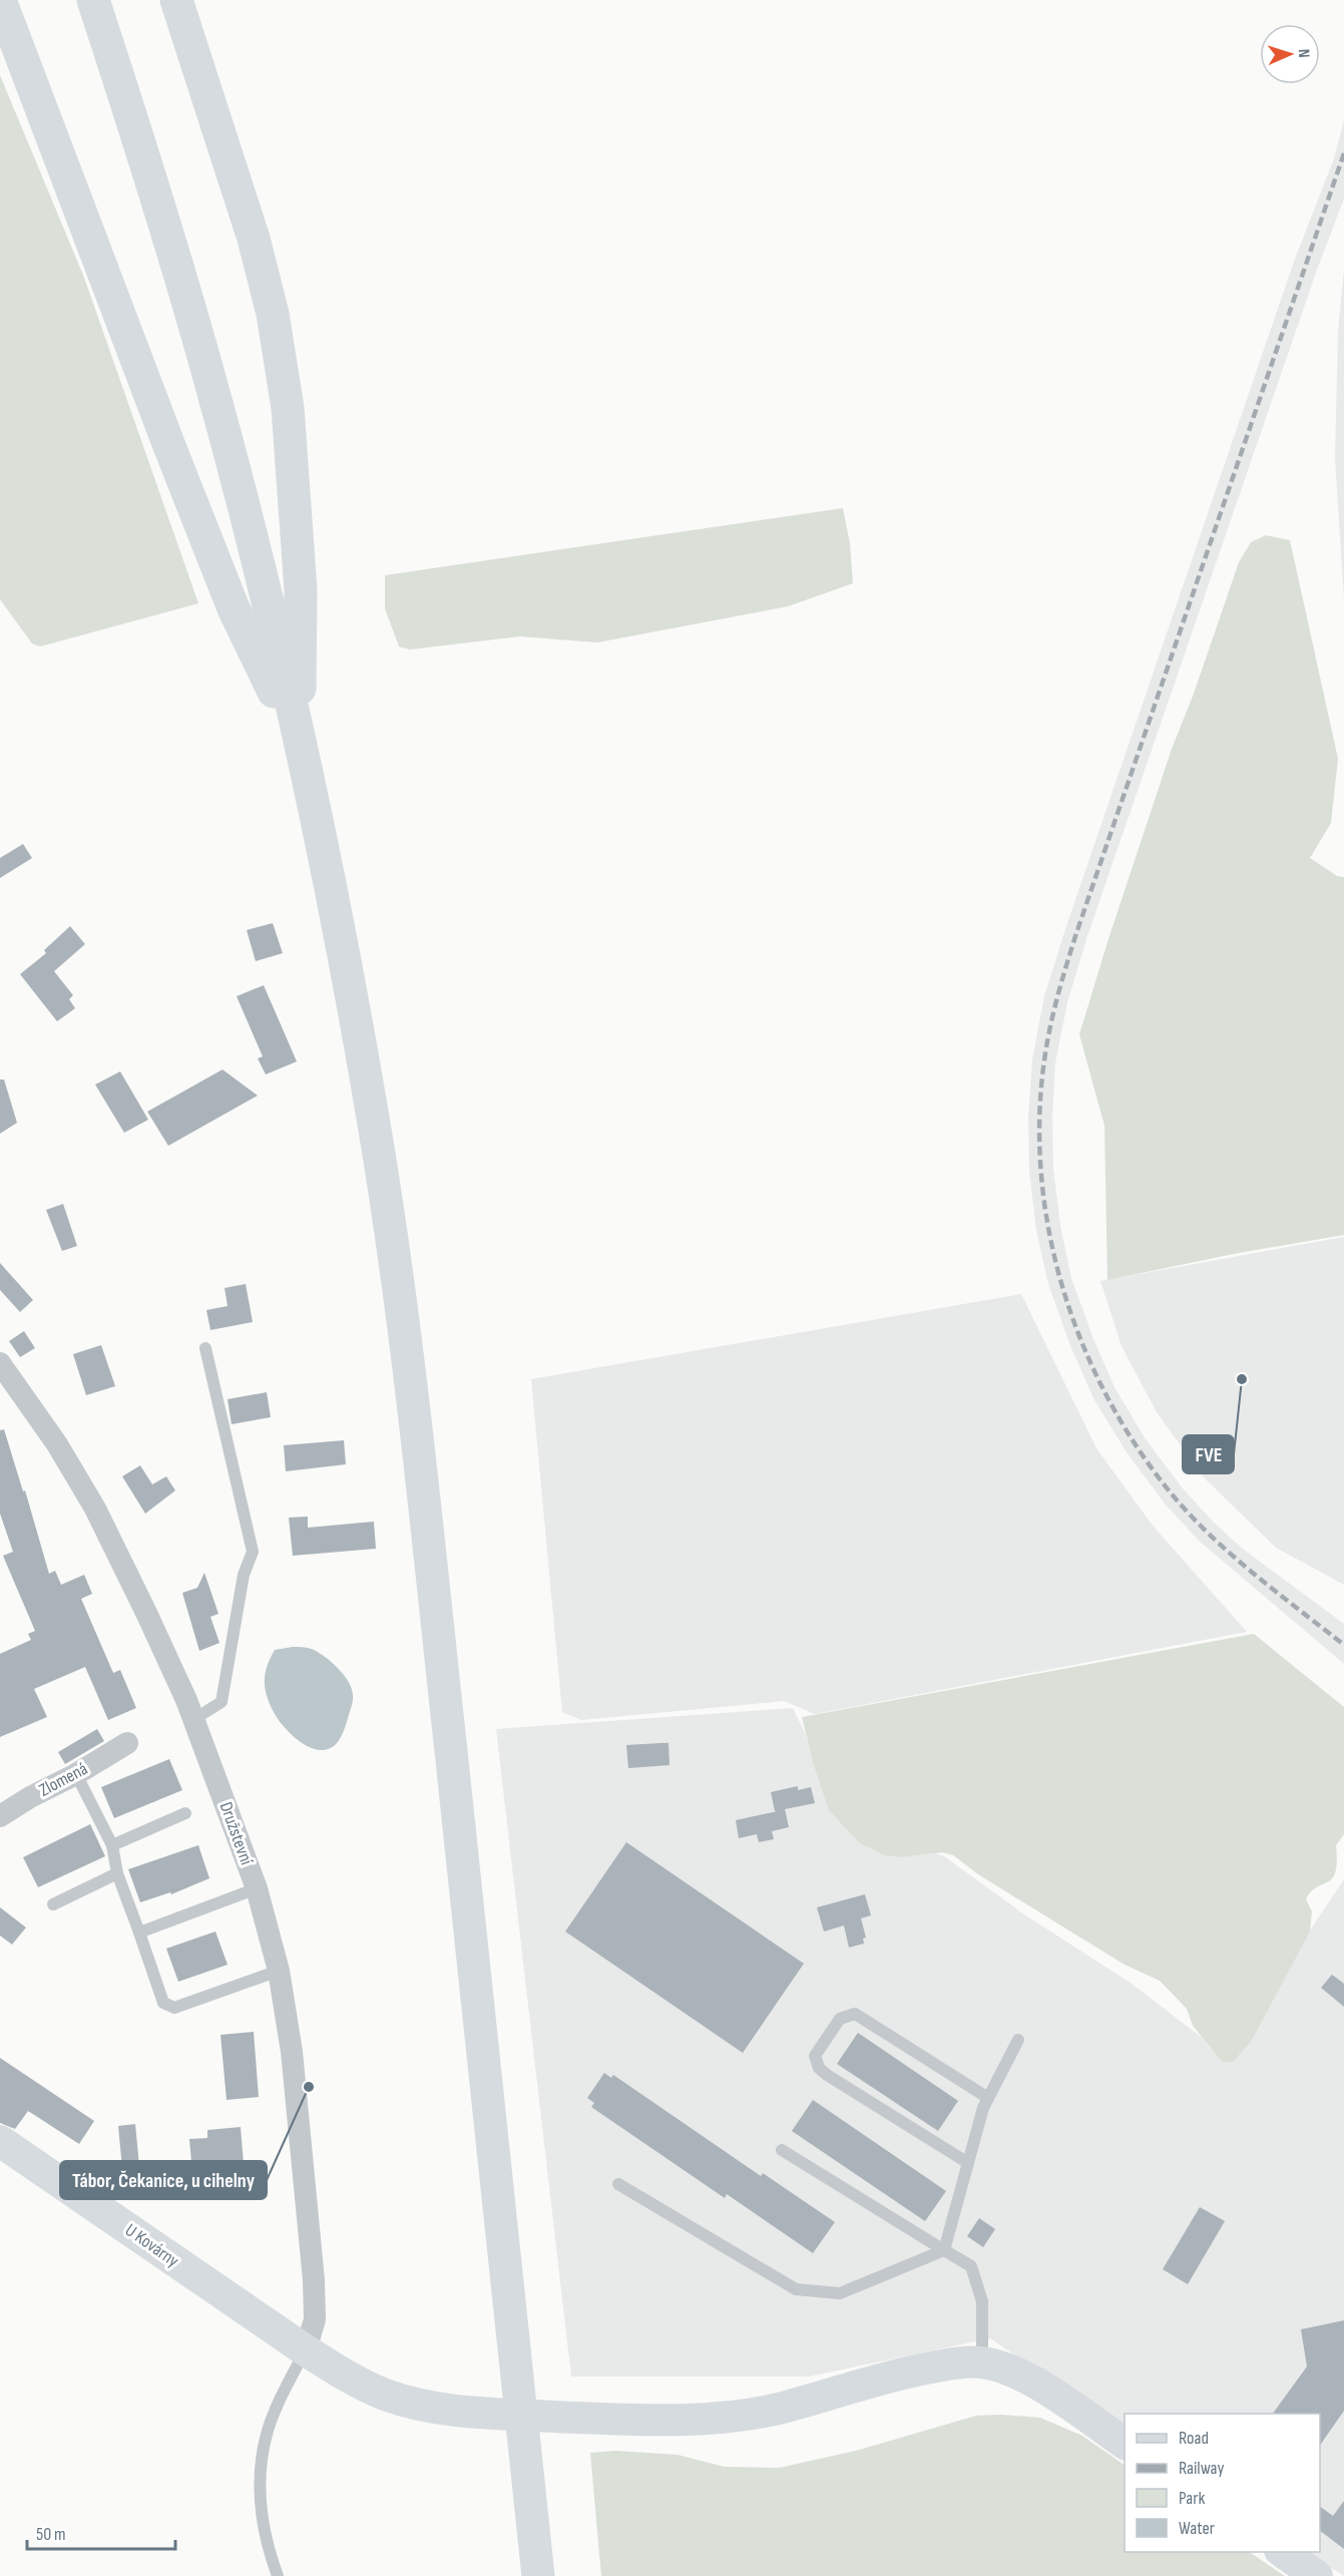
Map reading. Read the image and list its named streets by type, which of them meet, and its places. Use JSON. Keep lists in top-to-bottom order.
{
  "streets": {
    "street": ["Zlomená", "Družstevní", "U Kovárny"]
  },
  "crossings": [
    ["Družstevní", "U Kovárny"]
  ],
  "places": ["FVE", "Tábor, Čekanice, u cihelny"],
  "legend": [
    "Road",
    "Railway",
    "Park",
    "Water"
  ],
  "scale_bar": "50 m",
  "north": "right"
}
